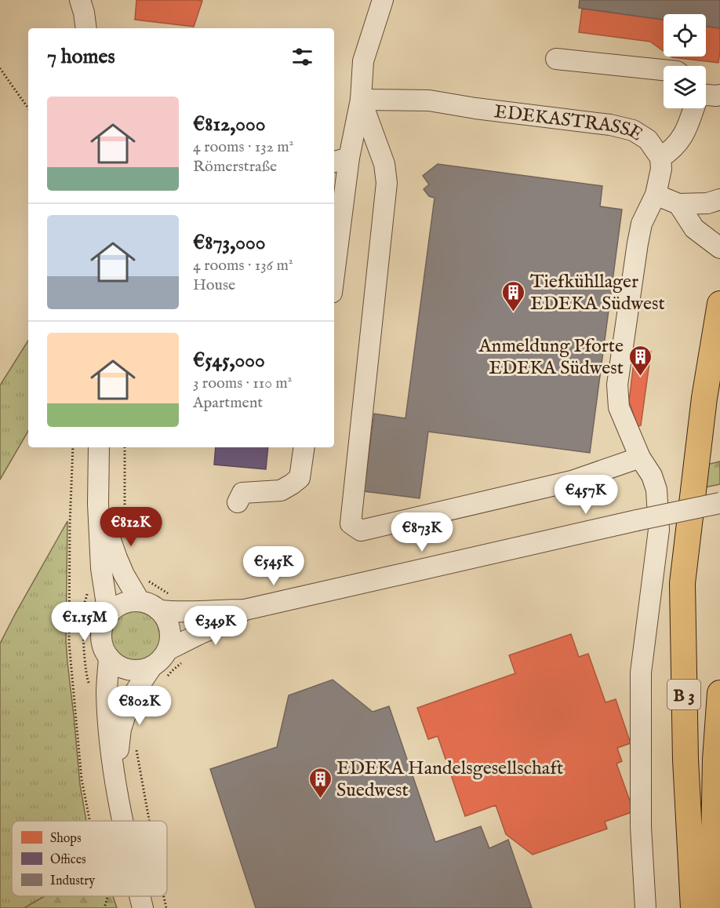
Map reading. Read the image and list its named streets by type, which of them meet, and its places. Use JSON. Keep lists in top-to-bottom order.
{
  "streets": {
    "main road": ["B 3"],
    "street": ["EDEKASTRASSE"]
  },
  "places": {
    "building": ["Tiefkühllager EDEKA Südwest", "Anmeldung Pforte EDEKA Südwest", "EDEKA Handelsgesellschaft Suedwest"]
  },
  "legend": ["Shops", "Offices", "Industry"],
  "page": {
    "heading": "7 homes",
    "list": [
      {
        "name": "€812,000",
        "note": "4 rooms · 132 m² · Römerstraße"
      },
      {
        "name": "€873,000",
        "note": "4 rooms · 136 m² · House"
      },
      {
        "name": "€545,000",
        "note": "3 rooms · 110 m² · Apartment"
      }
    ],
    "price": [
      "€457K",
      "€812K",
      "€873K",
      "€545K",
      "€1.15M",
      "€349K",
      "€802K"
    ]
  }
}
